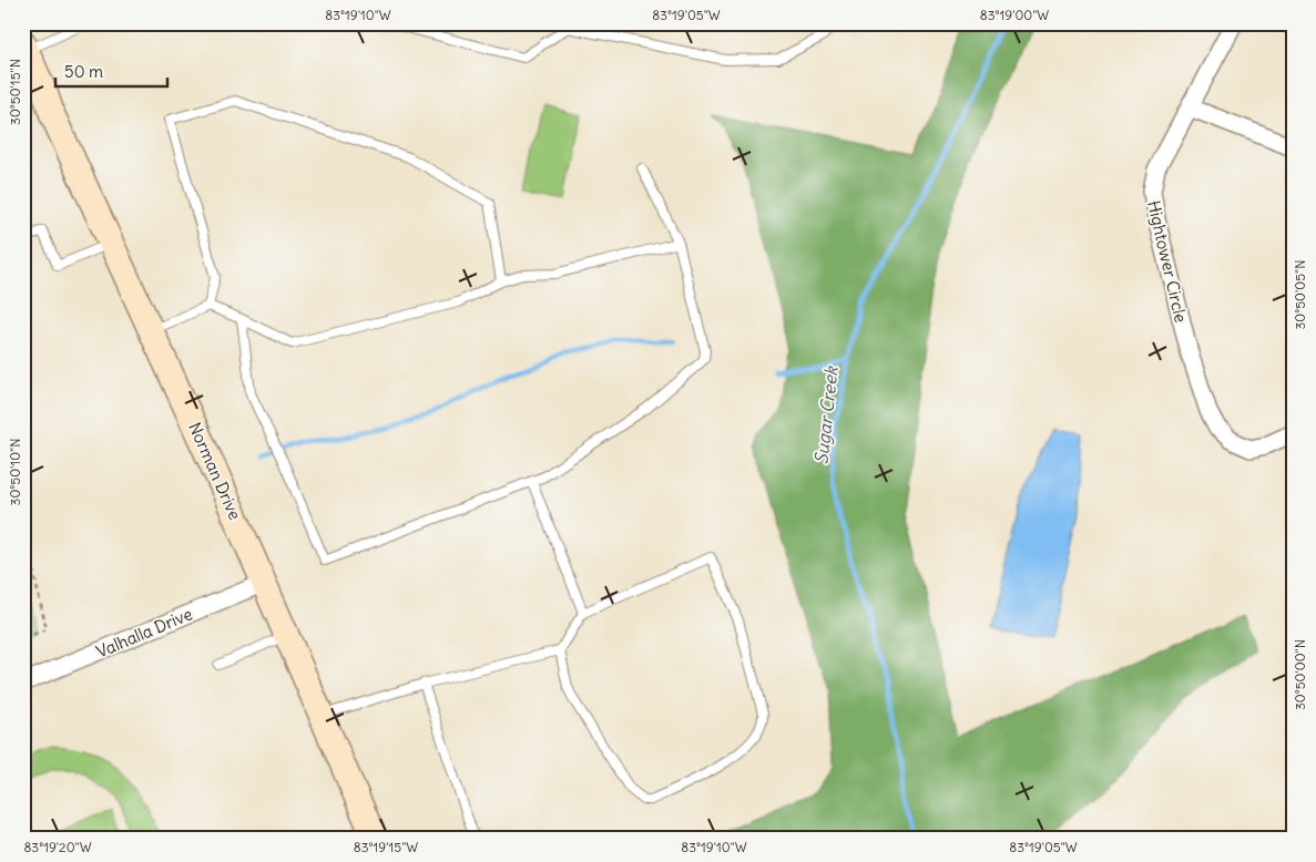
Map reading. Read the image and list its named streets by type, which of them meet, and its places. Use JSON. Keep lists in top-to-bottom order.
{
  "streets": {
    "street": ["Hightower Circle", "Norman Drive", "Valhalla Drive"]
  },
  "crossings": [
    ["Norman Drive", "Valhalla Drive"]
  ],
  "water": ["Sugar Creek"],
  "scale_bar": "50 m",
  "coordinates": [
    "83°19'10\"W",
    "83°19'05\"W",
    "83°19'00\"W",
    "30°50'15\"N",
    "30°50'05\"N",
    "30°50'10\"N",
    "30°50'00\"N",
    "83°19'20\"W",
    "83°19'15\"W"
  ]
}
